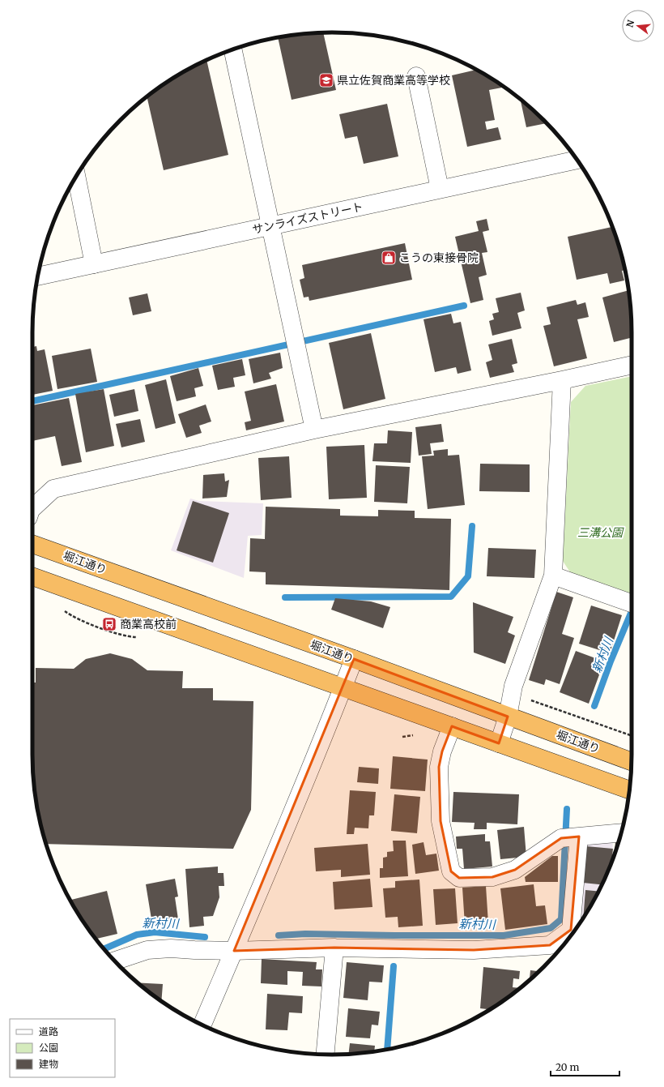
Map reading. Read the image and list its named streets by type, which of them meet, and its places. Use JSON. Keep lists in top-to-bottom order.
{
  "streets": {
    "highway": ["堀江通り"],
    "street": ["サンライズストリート"]
  },
  "water": ["新村川"],
  "parks": ["三溝公園"],
  "places": {
    "school or university": ["県立佐賀商業高等学校"],
    "shop": ["こうの東接骨院"],
    "bus stop": ["商業高校前"]
  },
  "legend": ["道路", "公園", "建物"],
  "scale_bar": "20 m",
  "north": "left"
}
